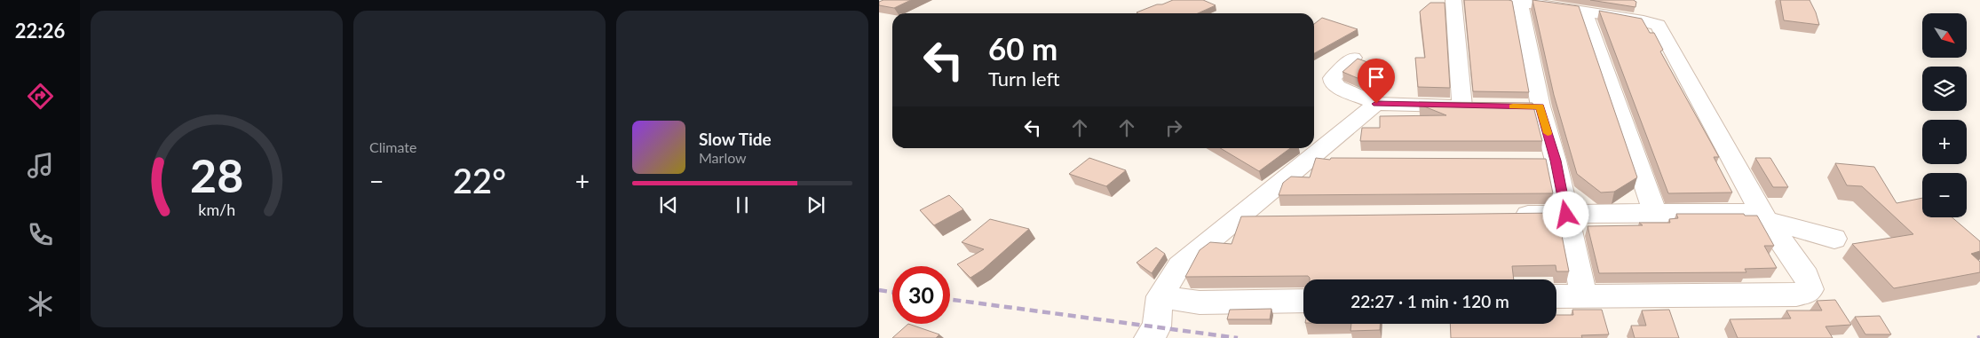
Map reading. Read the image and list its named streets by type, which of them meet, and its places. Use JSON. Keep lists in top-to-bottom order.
{
  "north": "bottom right",
  "page": {
    "tabs": "22:26",
    "tile": "Climate",
    "map_buttons": ["+", "−"],
    "turn": ["60 m", "Turn left"],
    "song": ["Slow Tide", "Marlow"],
    "heat": ["−", "22°", "+"],
    "limit": "30",
    "trip": "22:27 · 1 min · 120 m",
    "gauge": ["28", "km/h"]
  }
}
